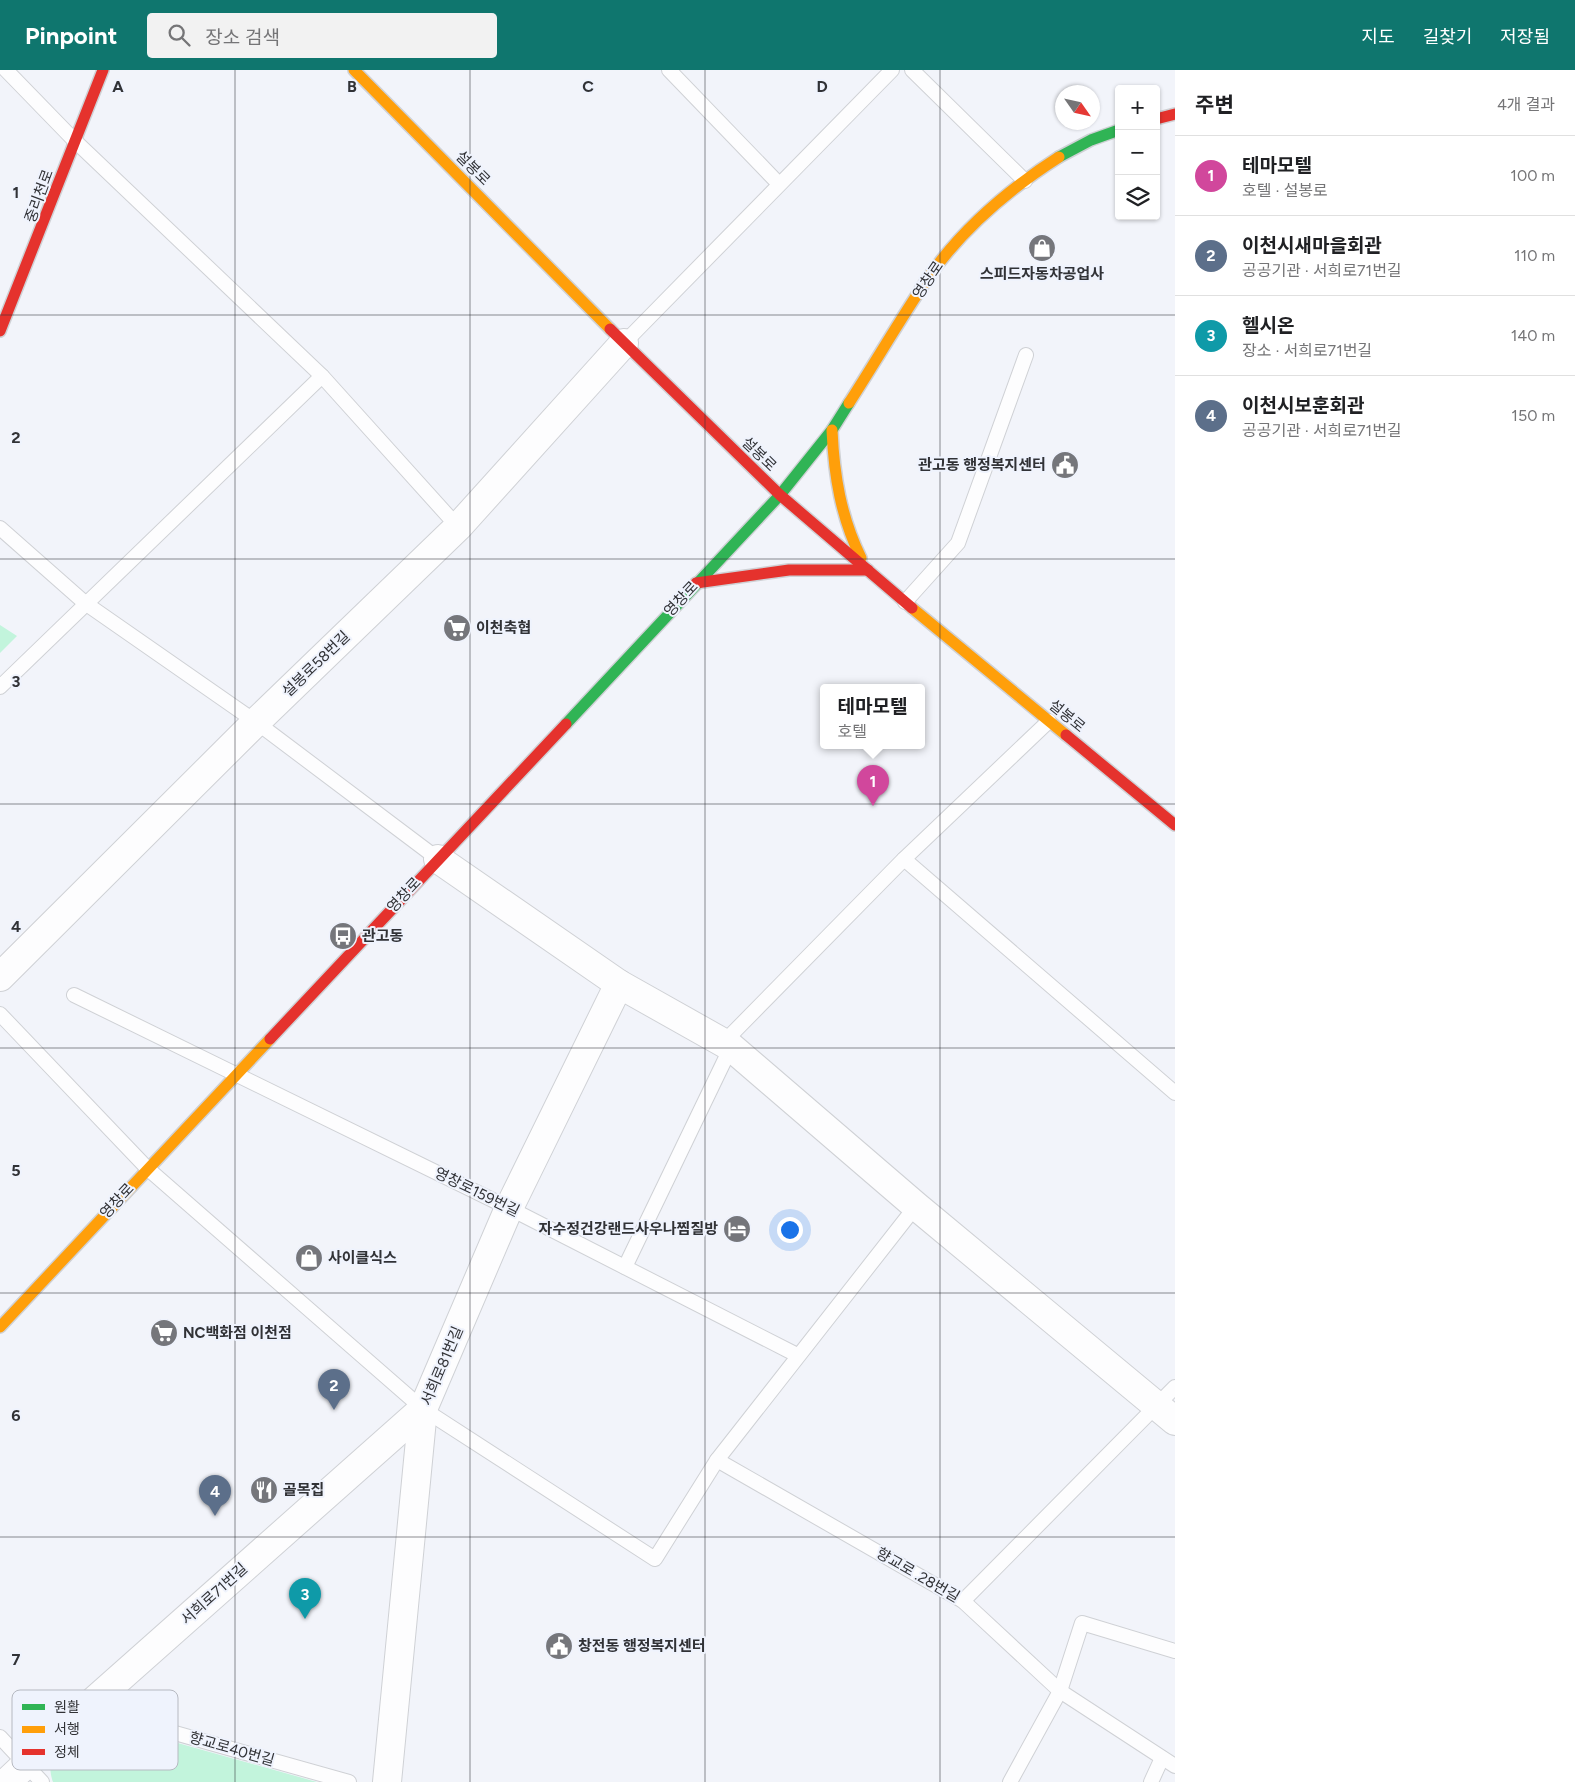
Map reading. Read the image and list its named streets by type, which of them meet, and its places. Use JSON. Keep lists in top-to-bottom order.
{
  "streets": {
    "street": [
      "설봉로",
      "중리천로",
      "영창로",
      "설봉로58번길",
      "서희로81번길",
      "서희로71번길"
    ],
    "lane": ["영창로159번길", "향교로 .28번길", "향교로40번길"]
  },
  "crossings": [
    ["설봉로", "영창로"],
    ["설봉로", "설봉로58번길"],
    ["영창로", "영창로159번길"],
    ["영창로159번길", "서희로81번길"],
    ["서희로81번길", "서희로71번길"]
  ],
  "places": {
    "shop": ["스피드자동차공업사", "사이클식스"],
    "public building": ["관고동 행정복지센터", "창전동 행정복지센터"],
    "supermarket": ["이천축협", "NC백화점 이천점"],
    "bus stop": ["관고동"],
    "hotel": ["자수정건강랜드사우나찜질방"],
    "restaurant": ["골목집"]
  },
  "legend": ["원활", "서행", "정체"],
  "north": "bottom right",
  "page": {
    "header": "Pinpoint",
    "search": "장소 검색",
    "nav": ["지도", "길찾기", "저장됨"],
    "heading": ["주변", "4개 결과"],
    "map_buttons": ["+", "−"],
    "list": [
      {
        "mark": "1",
        "name": "테마모텔",
        "note": "호텔 · 설봉로",
        "value": "100 m"
      },
      {
        "mark": "2",
        "name": "이천시새마을회관",
        "note": "공공기관 · 서희로71번길",
        "value": "110 m"
      },
      {
        "mark": "3",
        "name": "헬시온",
        "note": "장소 · 서희로71번길",
        "value": "140 m"
      },
      {
        "mark": "4",
        "name": "이천시보훈회관",
        "note": "공공기관 · 서희로71번길",
        "value": "150 m"
      }
    ],
    "popup": ["테마모텔", "호텔"],
    "pins": [
      "1",
      "2",
      "4",
      "3"
    ]
  },
  "grid": {
    "columns": [
      "A",
      "B",
      "C",
      "D"
    ],
    "rows": [
      "1",
      "2",
      "3",
      "4",
      "5",
      "6",
      "7"
    ]
  }
}
